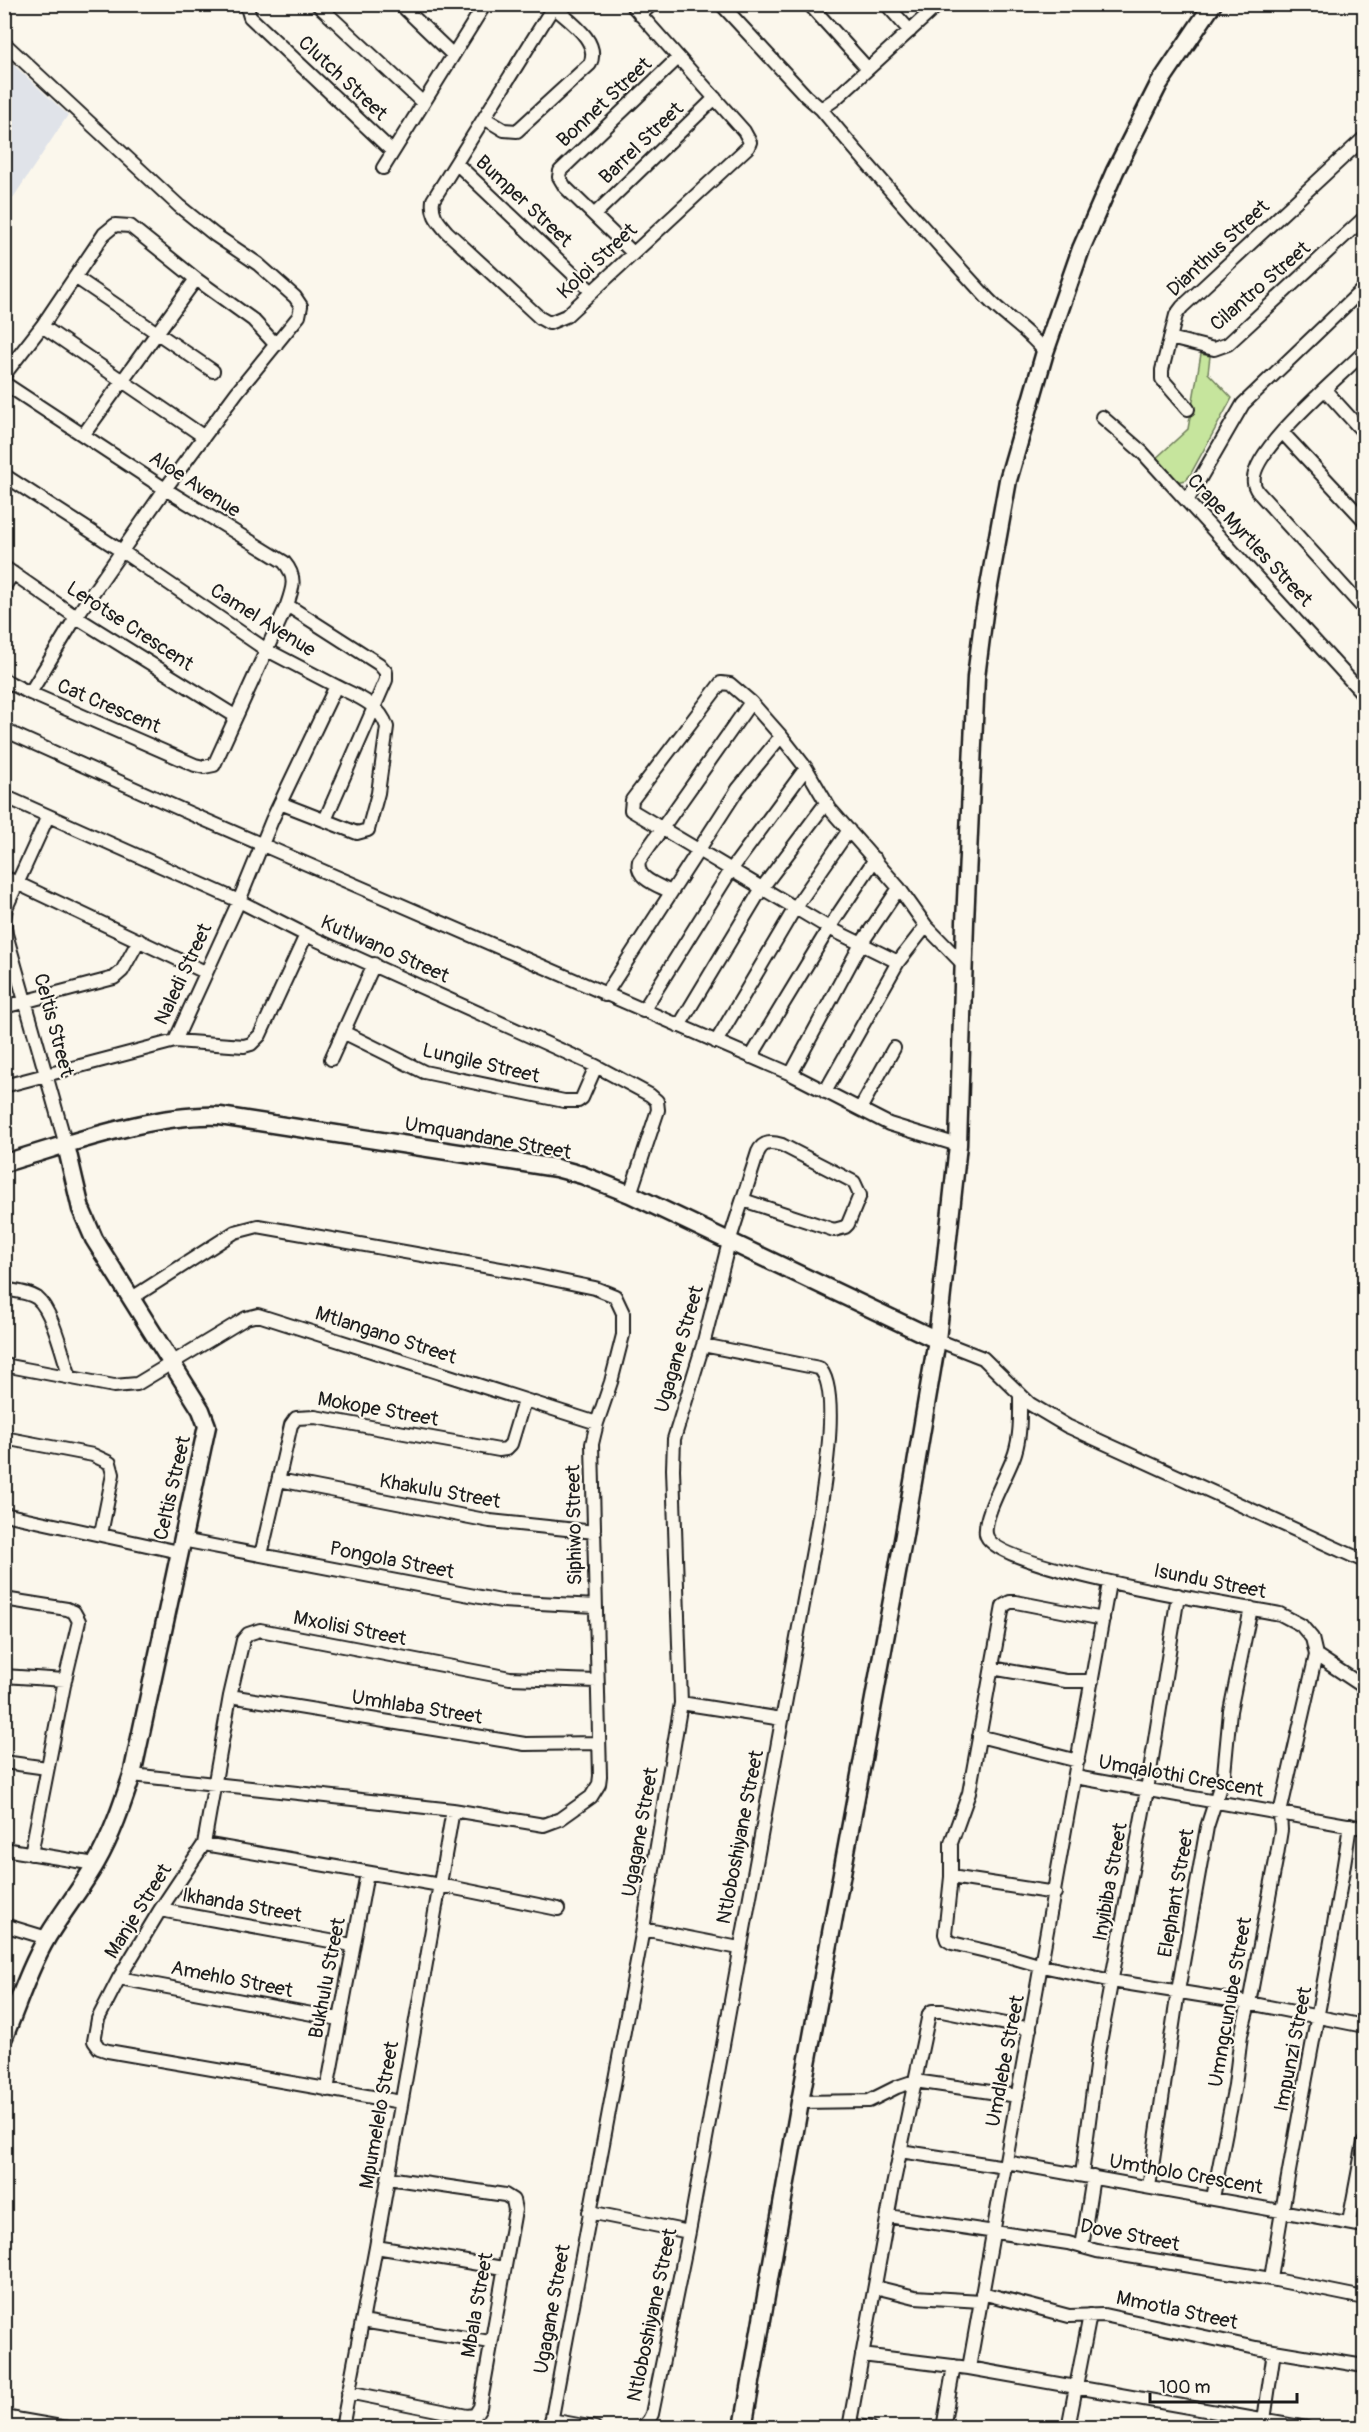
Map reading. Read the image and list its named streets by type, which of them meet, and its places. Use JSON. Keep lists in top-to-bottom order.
{
  "streets": {
    "street": [
      "Clutch Street",
      "Bonnet Street",
      "Barrel Street",
      "Bumper Street",
      "Dianthus Street",
      "Koloi Street",
      "Cilantro Street",
      "Aloe Avenue",
      "Crape Myrtles Street",
      "Camel Avenue",
      "Lerotse Crescent",
      "Cat Crescent",
      "Kutlwano Street",
      "Naledi Street",
      "Celtis Street",
      "Lungile Street",
      "Umquandane Street",
      "Mtlangano Street",
      "Ugagane Street",
      "Mokope Street",
      "Khakulu Street",
      "Siphiwo Street",
      "Pongola Street",
      "Isundu Street",
      "Mxolisi Street",
      "Umhlaba Street",
      "Umqalothi Crescent",
      "Ntloboshiyane Street",
      "Inyibiba Street",
      "Elephant Street",
      "Ikhanda Street",
      "Manje Street",
      "Bukhulu Street",
      "Amehlo Street",
      "Umngcunube Street",
      "Impunzi Street",
      "Umdlebe Street",
      "Mpumelelo Street",
      "Umtholo Crescent",
      "Dove Street",
      "Mbala Street",
      "Mmotla Street"
    ]
  },
  "crossings": [
    ["Bonnet Street", "Barrel Street"],
    ["Bonnet Street", "Koloi Street"],
    ["Barrel Street", "Koloi Street"],
    ["Bumper Street", "Koloi Street"],
    ["Dianthus Street", "Cilantro Street"],
    ["Aloe Avenue", "Camel Avenue"],
    ["Aloe Avenue", "Cat Crescent"],
    ["Camel Avenue", "Cat Crescent"],
    ["Lerotse Crescent", "Cat Crescent"],
    ["Kutlwano Street", "Naledi Street"],
    ["Kutlwano Street", "Celtis Street"],
    ["Kutlwano Street", "Lungile Street"],
    ["Kutlwano Street", "Umquandane Street"],
    ["Naledi Street", "Celtis Street"],
    ["Celtis Street", "Umquandane Street"],
    ["Celtis Street", "Mtlangano Street"],
    ["Celtis Street", "Siphiwo Street"],
    ["Celtis Street", "Pongola Street"],
    ["Umquandane Street", "Ugagane Street"],
    ["Mtlangano Street", "Mokope Street"],
    ["Mtlangano Street", "Siphiwo Street"],
    ["Ugagane Street", "Ntloboshiyane Street"],
    ["Mokope Street", "Khakulu Street"],
    ["Mokope Street", "Pongola Street"],
    ["Khakulu Street", "Siphiwo Street"],
    ["Siphiwo Street", "Pongola Street"],
    ["Siphiwo Street", "Mxolisi Street"],
    ["Siphiwo Street", "Umhlaba Street"],
    ["Siphiwo Street", "Mpumelelo Street"],
    ["Isundu Street", "Inyibiba Street"],
    ["Isundu Street", "Elephant Street"],
    ["Mxolisi Street", "Umhlaba Street"],
    ["Mxolisi Street", "Manje Street"],
    ["Umqalothi Crescent", "Inyibiba Street"],
    ["Umqalothi Crescent", "Elephant Street"],
    ["Umqalothi Crescent", "Umngcunube Street"],
    ["Umqalothi Crescent", "Impunzi Street"],
    ["Umqalothi Crescent", "Umdlebe Street"],
    ["Inyibiba Street", "Umtholo Crescent"],
    ["Inyibiba Street", "Dove Street"],
    ["Elephant Street", "Umtholo Crescent"],
    ["Ikhanda Street", "Manje Street"],
    ["Ikhanda Street", "Bukhulu Street"],
    ["Manje Street", "Bukhulu Street"],
    ["Manje Street", "Amehlo Street"],
    ["Manje Street", "Mpumelelo Street"],
    ["Bukhulu Street", "Amehlo Street"],
    ["Umngcunube Street", "Umtholo Crescent"],
    ["Impunzi Street", "Umtholo Crescent"],
    ["Impunzi Street", "Dove Street"],
    ["Umdlebe Street", "Umtholo Crescent"],
    ["Mpumelelo Street", "Mbala Street"]
  ],
  "scale_bar": "100 m"
}
